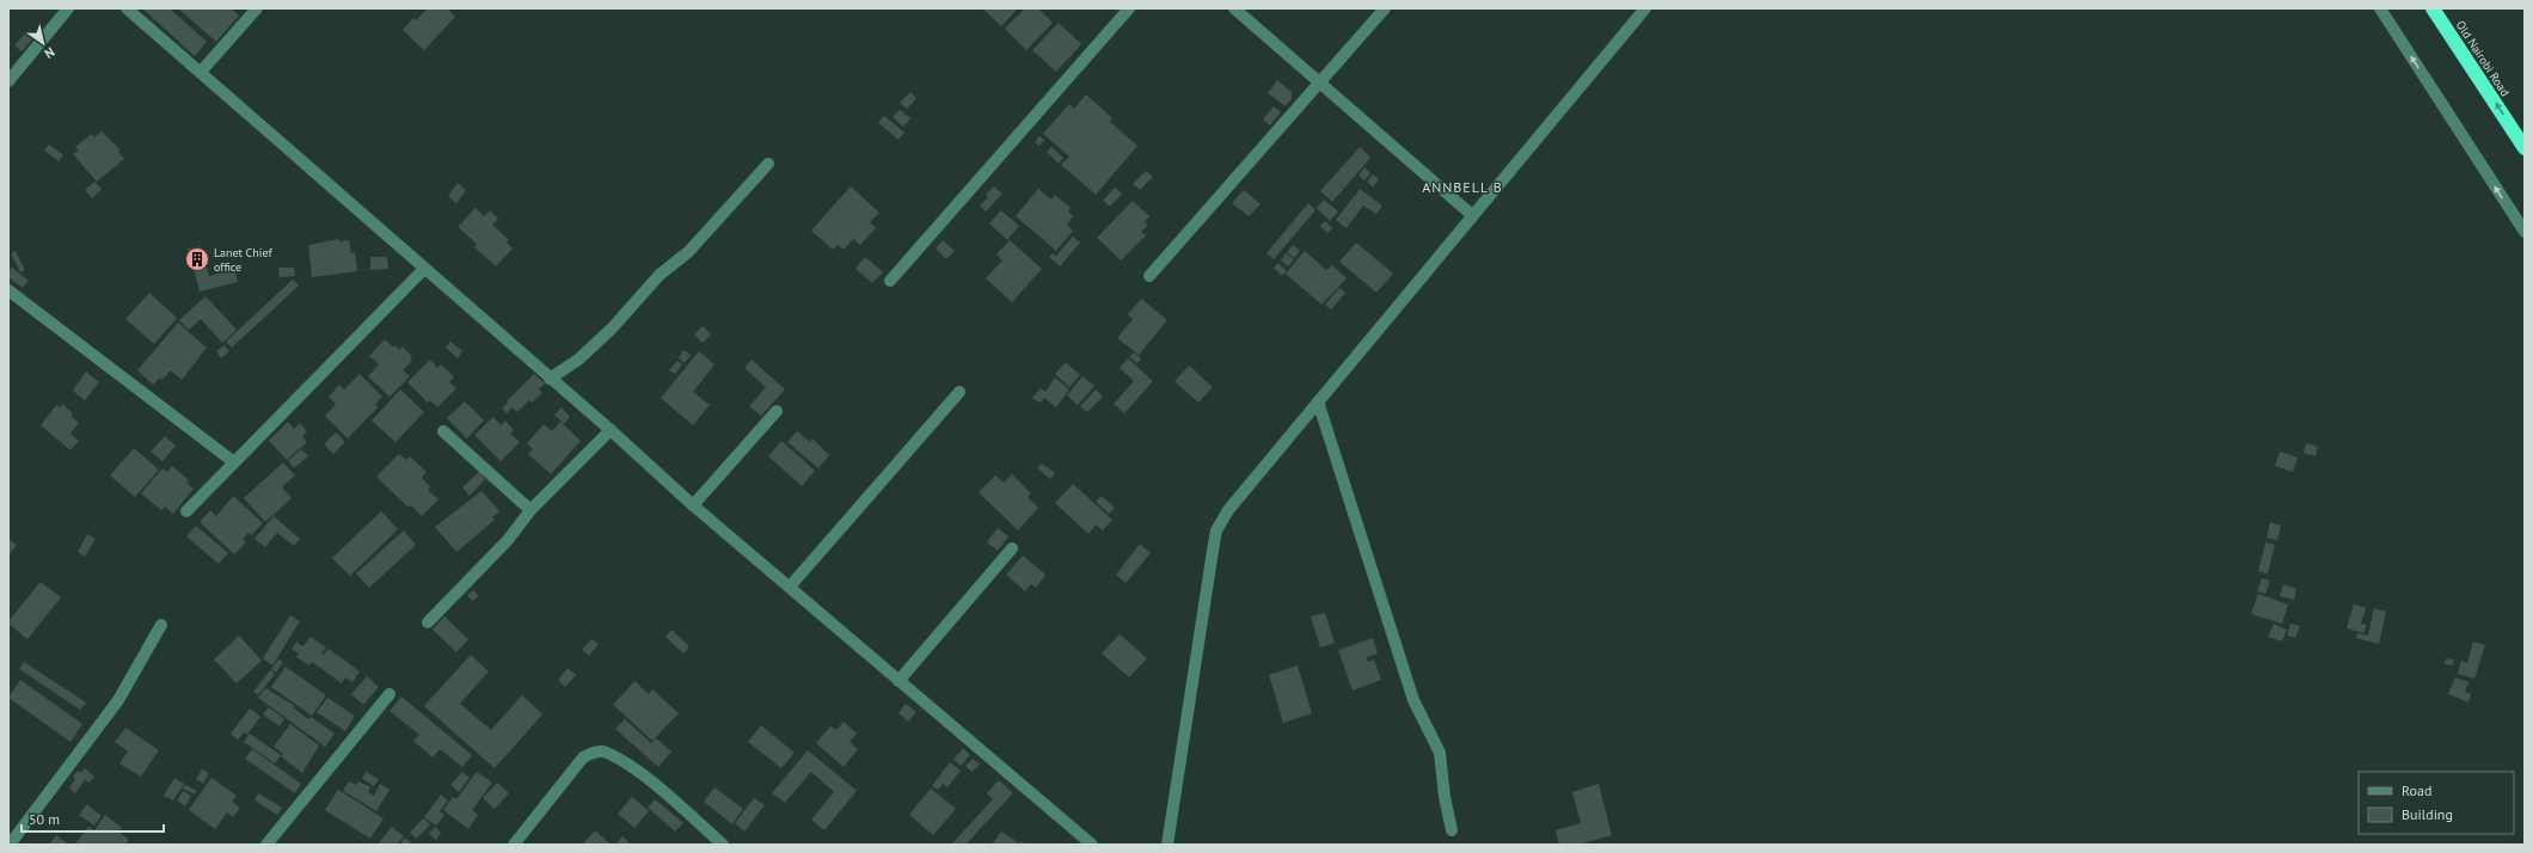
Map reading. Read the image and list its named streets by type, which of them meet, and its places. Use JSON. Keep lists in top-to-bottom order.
{
  "streets": {
    "highway": ["Old Nairobi Road"]
  },
  "one_way": ["Old Nairobi Road"],
  "districts": ["ANNBELL B"],
  "places": {
    "building": ["Lanet Chief office"]
  },
  "legend": ["Road", "Building"],
  "scale_bar": "50 m",
  "north": "bottom right"
}
